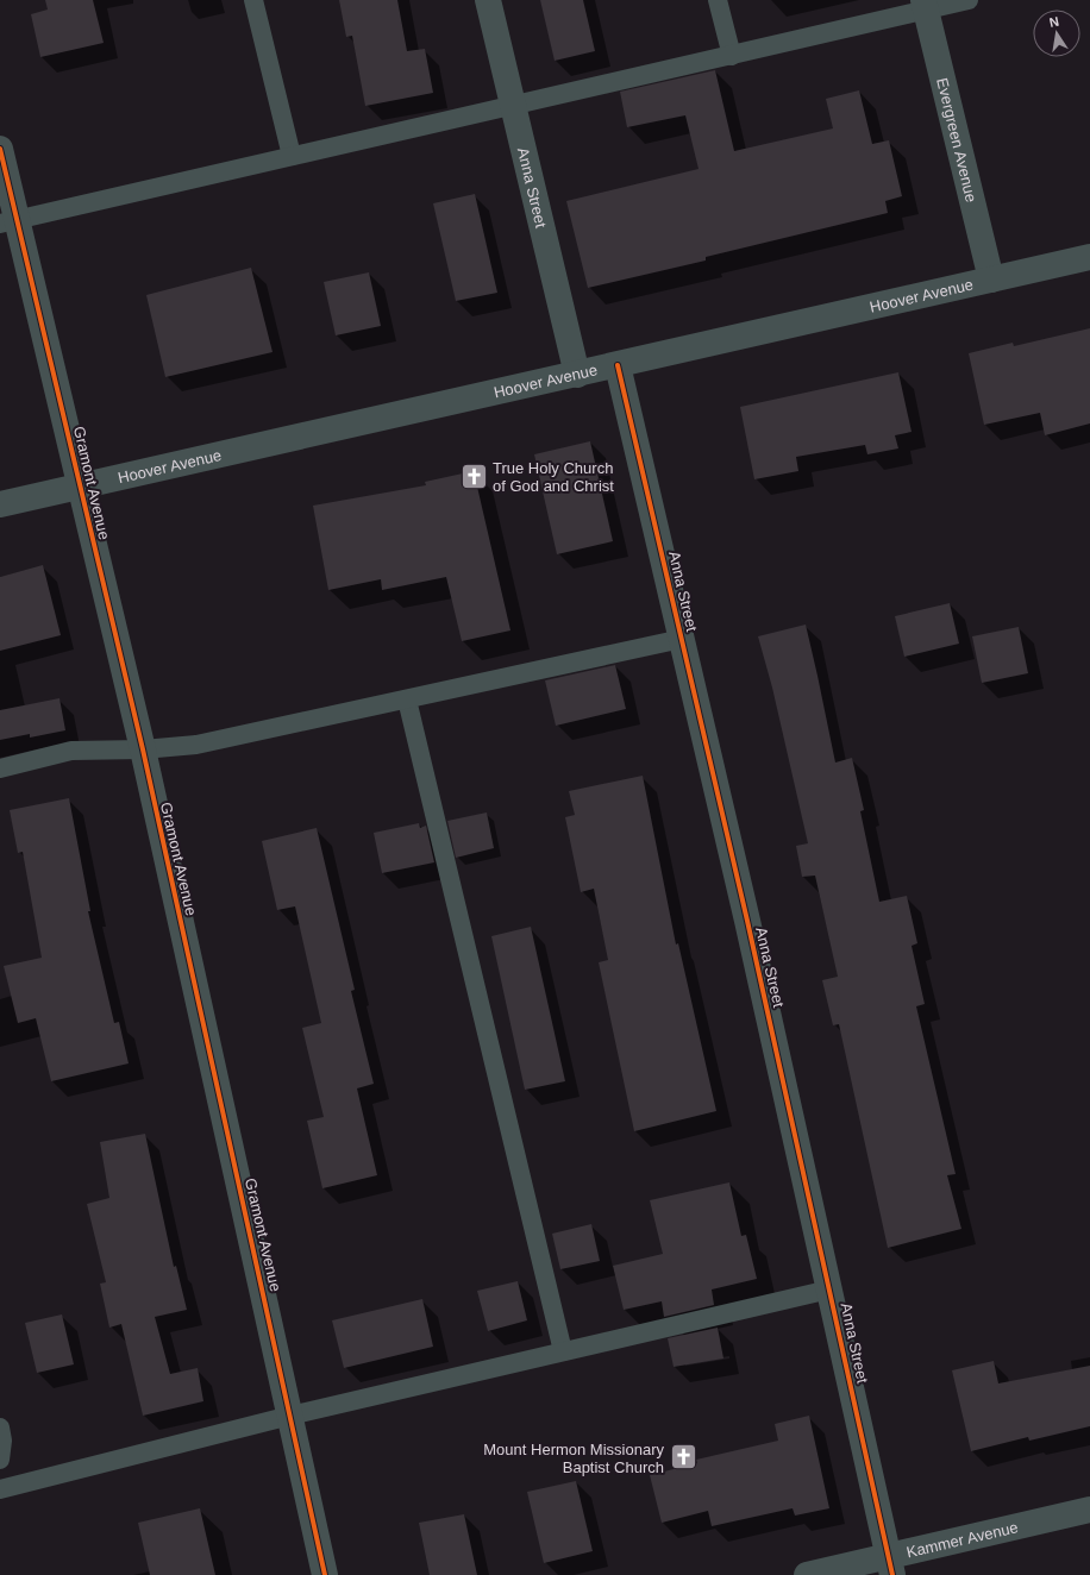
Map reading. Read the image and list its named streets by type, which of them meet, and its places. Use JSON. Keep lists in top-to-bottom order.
{
  "streets": {
    "street": [
      "Evergreen Avenue",
      "Anna Street",
      "Hoover Avenue",
      "Gramont Avenue",
      "Kammer Avenue"
    ]
  },
  "crossings": [
    ["Evergreen Avenue", "Hoover Avenue"],
    ["Anna Street", "Hoover Avenue"],
    ["Anna Street", "Kammer Avenue"],
    ["Hoover Avenue", "Gramont Avenue"]
  ],
  "places": {
    "church": ["True Holy Church of God and Christ", "Mount Hermon Missionary Baptist Church"]
  },
  "north": "top"
}
